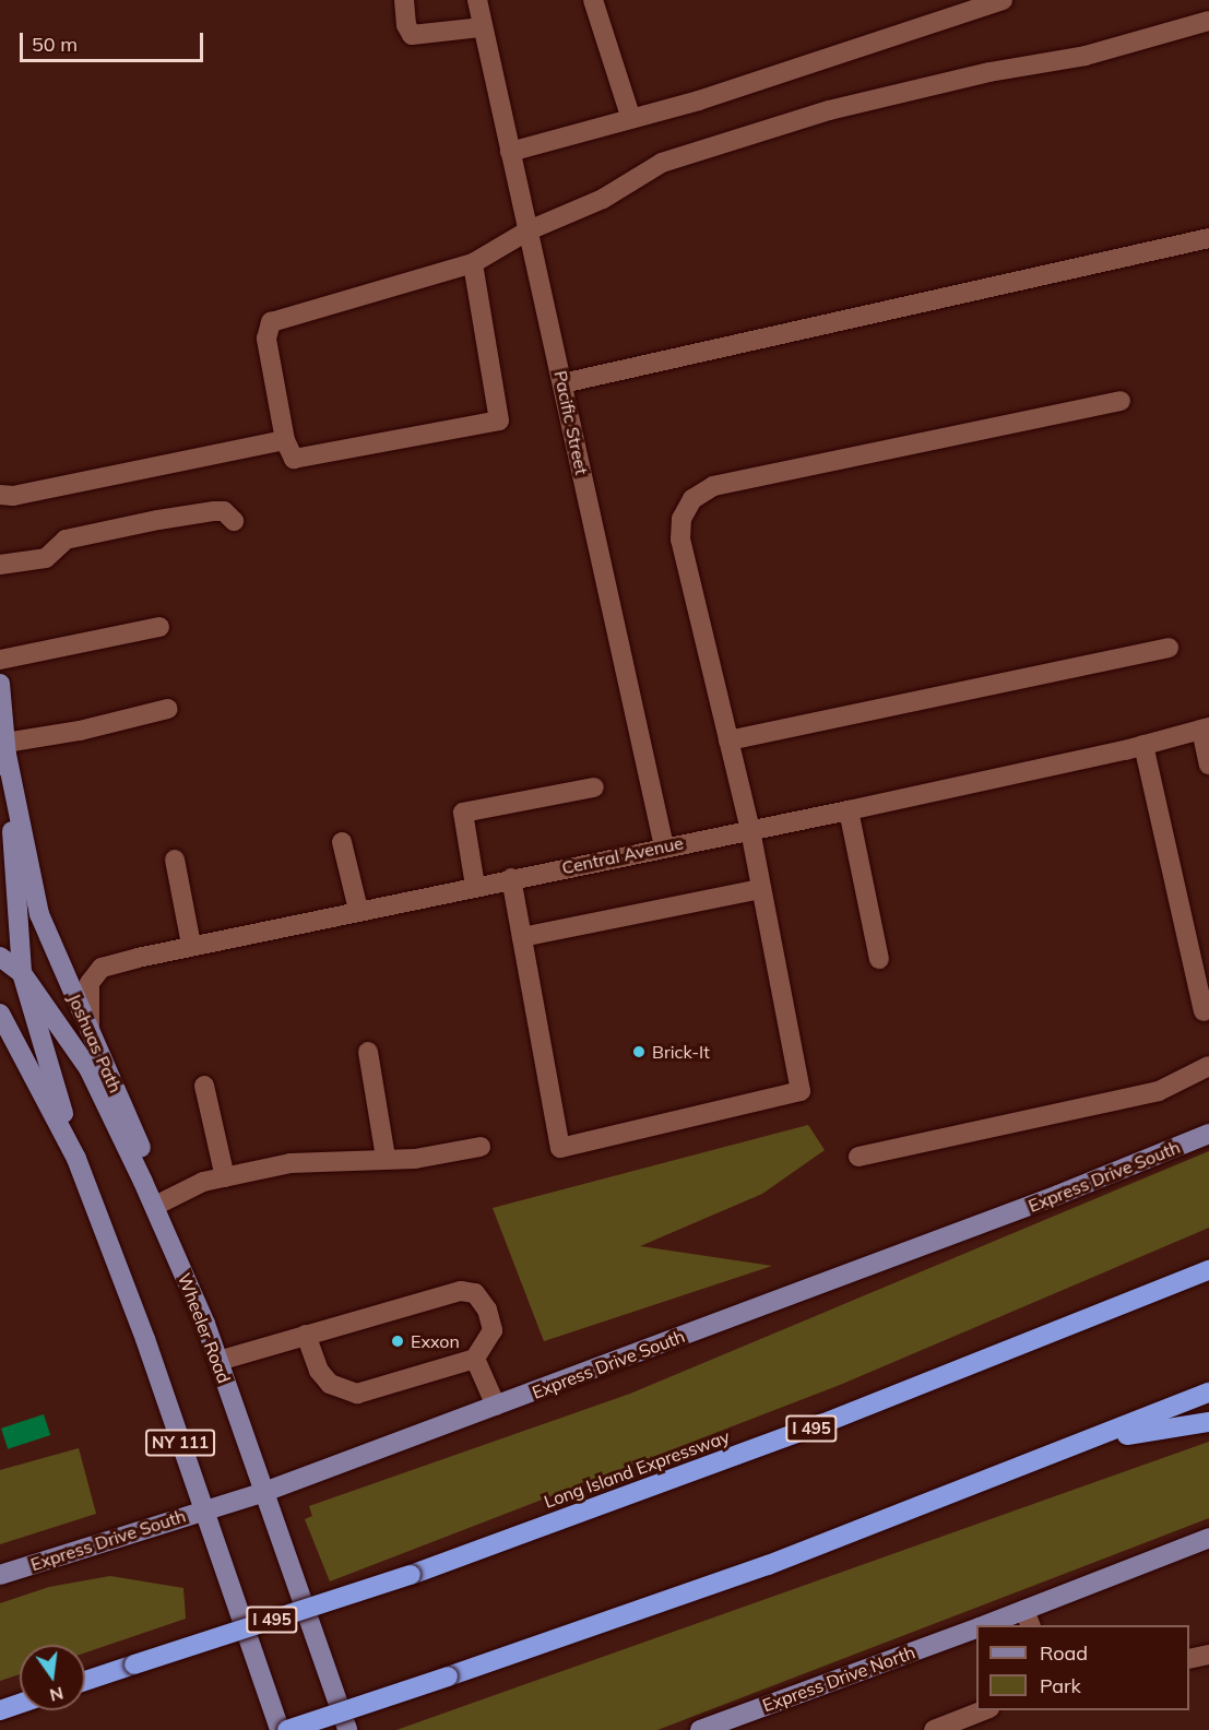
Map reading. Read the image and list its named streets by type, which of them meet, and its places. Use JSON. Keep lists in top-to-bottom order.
{
  "streets": {
    "highway": ["I 495", "Long Island Expressway"],
    "main road": [
      "Joshuas Path",
      "Express Drive South",
      "Wheeler Road",
      "NY 111",
      "Express Drive North"
    ],
    "street": ["Pacific Street", "Central Avenue"]
  },
  "crossings": [
    ["Pacific Street", "Central Avenue"],
    ["Central Avenue", "Joshuas Path"],
    ["Joshuas Path", "Wheeler Road"],
    ["Joshuas Path", "NY 111"],
    ["Express Drive South", "Wheeler Road"],
    ["Express Drive South", "NY 111"]
  ],
  "places": ["Brick-It", "Exxon"],
  "legend": ["Road", "Park"],
  "scale_bar": "50 m",
  "north": "bottom"
}
